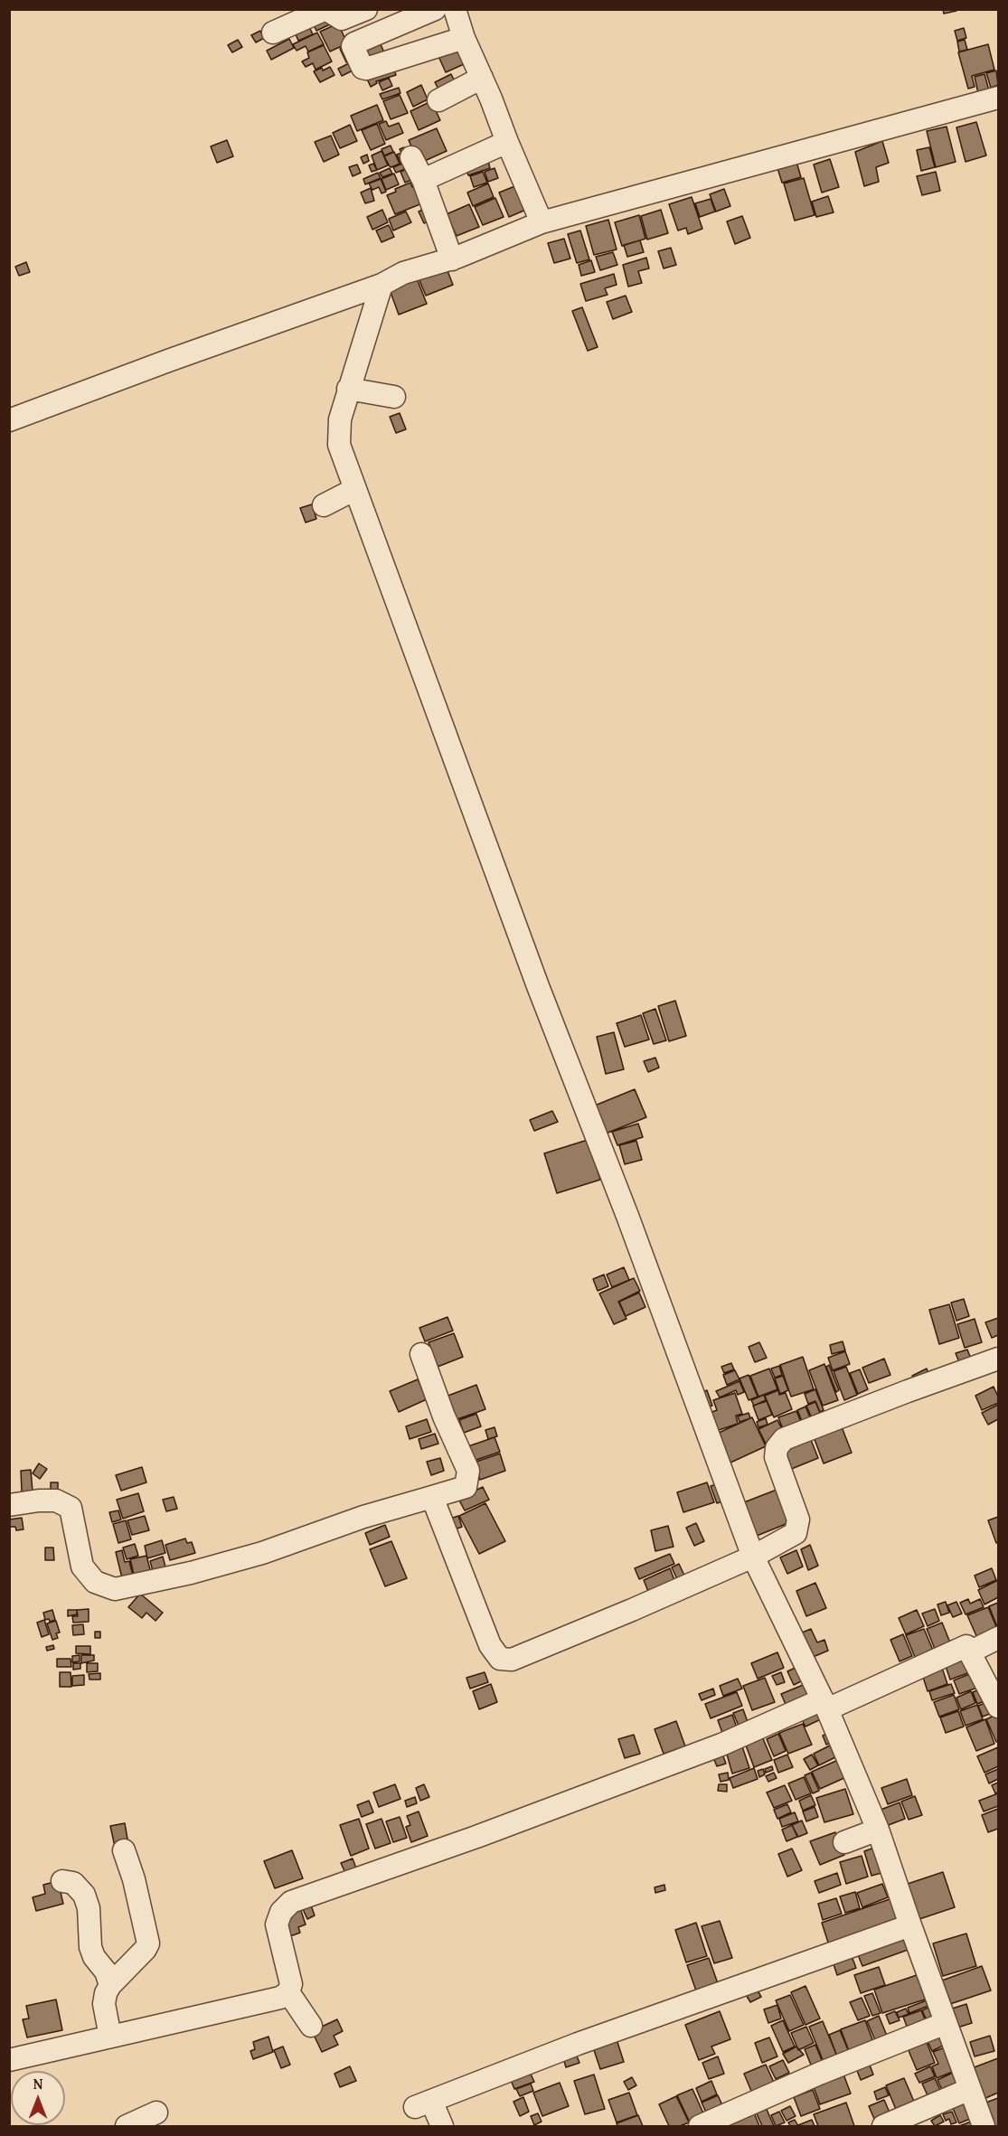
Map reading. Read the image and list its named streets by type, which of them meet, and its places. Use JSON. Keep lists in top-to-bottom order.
{
  "north": "top"
}
